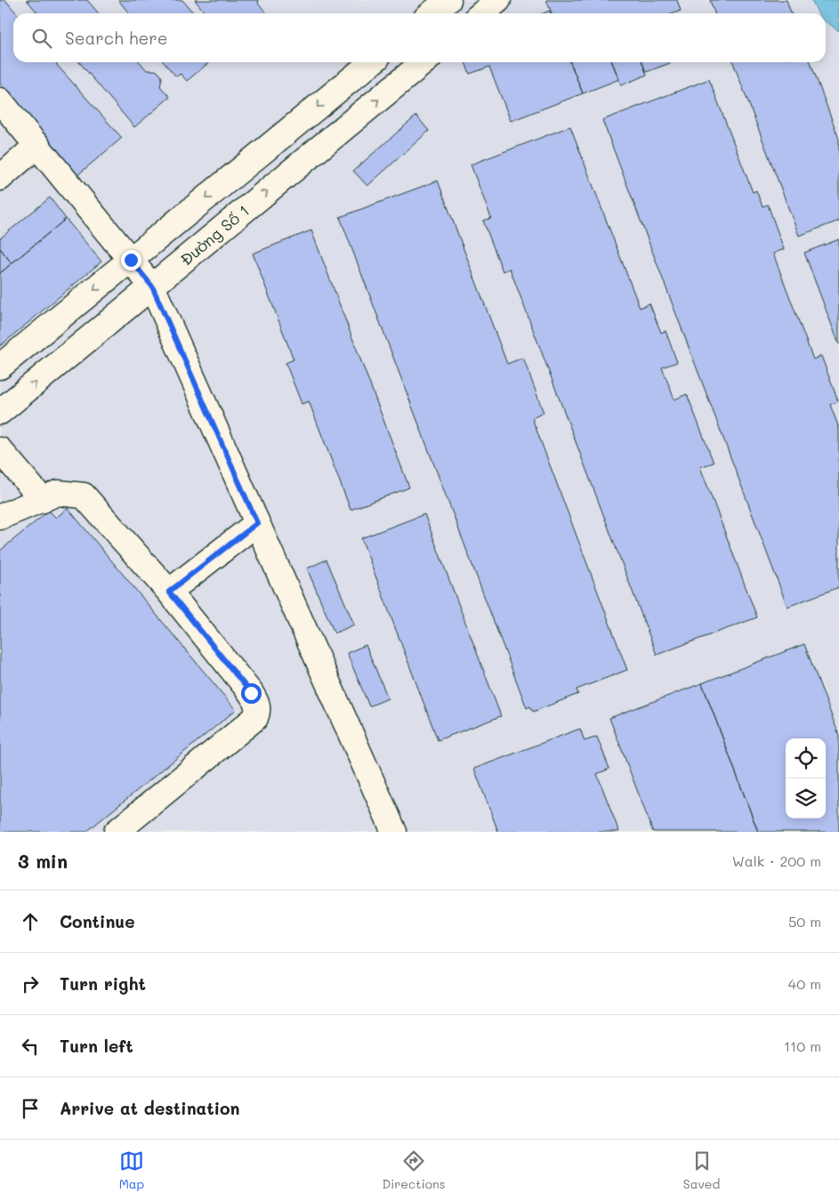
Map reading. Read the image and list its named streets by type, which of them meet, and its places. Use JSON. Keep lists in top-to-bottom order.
{
  "streets": {
    "lane": ["Đường Số 1"]
  },
  "page": {
    "search": "Search here",
    "heading": ["3 min", "Walk · 200 m"],
    "list": [
      ["Continue", "50 m"],
      ["Turn right", "40 m"],
      ["Turn left", "110 m"],
      "Arrive at destination"
    ],
    "nav": ["Map", "Directions", "Saved"]
  }
}
